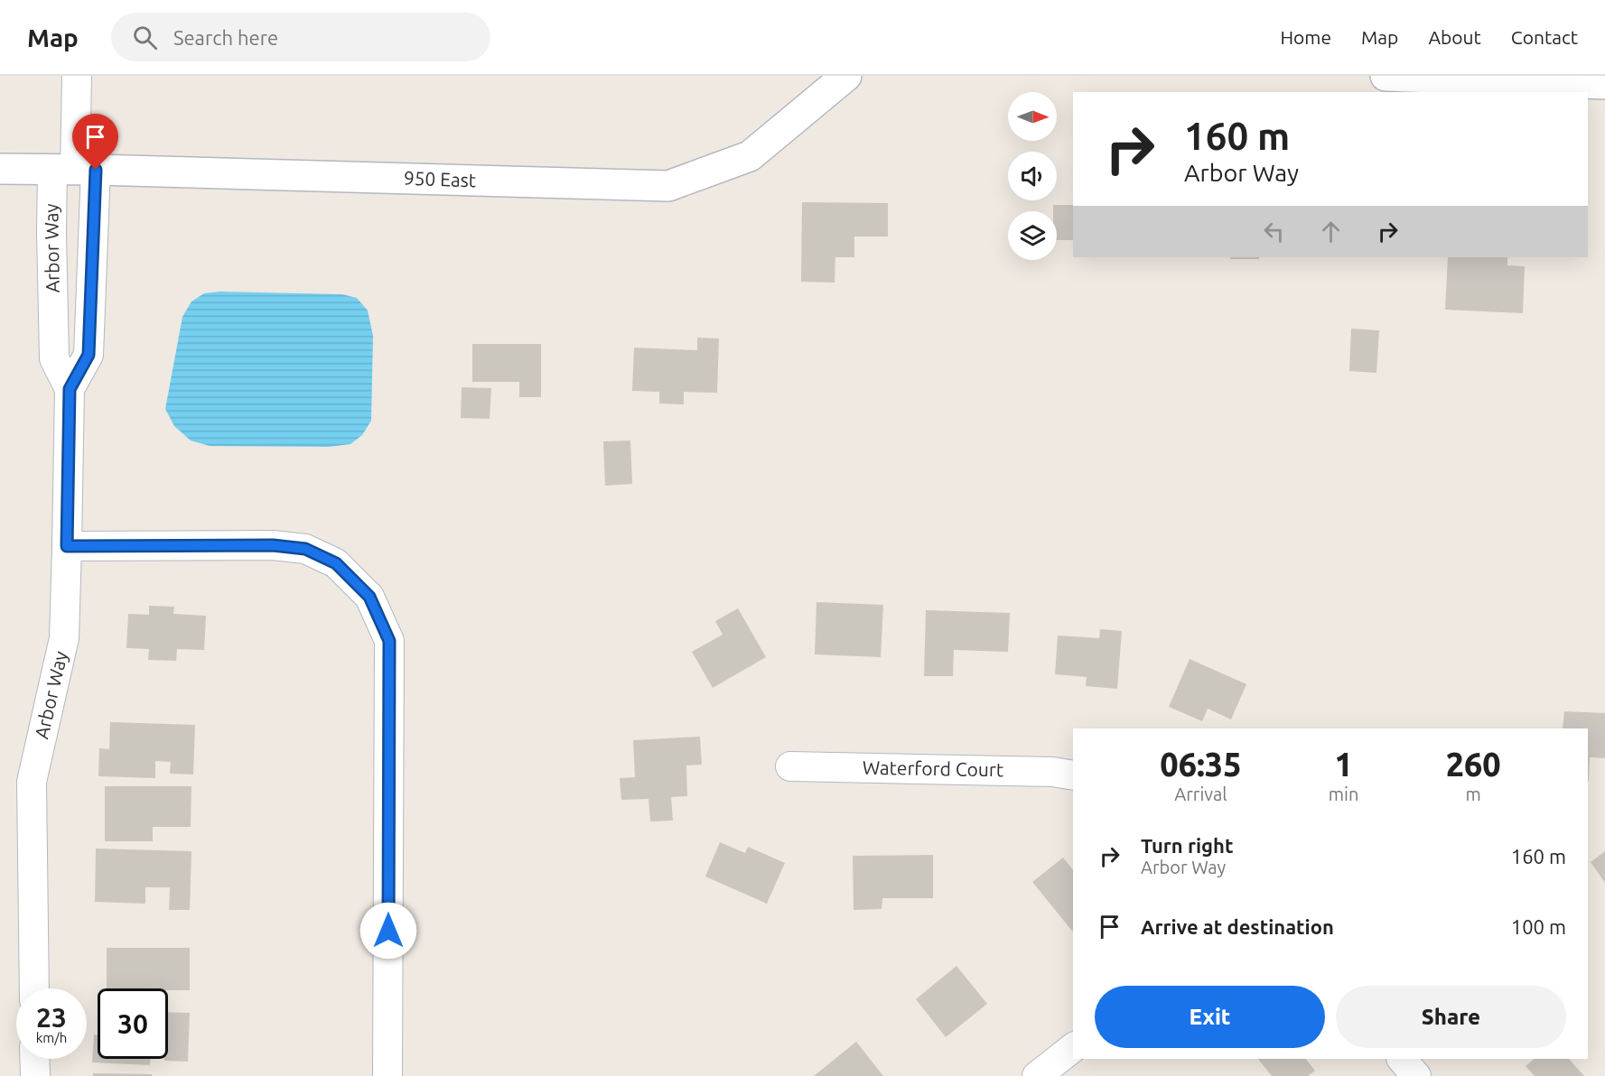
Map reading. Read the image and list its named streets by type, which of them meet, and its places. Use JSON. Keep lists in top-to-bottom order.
{
  "streets": {
    "street": ["950 East", "Arbor Way", "Waterford Court"]
  },
  "crossings": [
    ["950 East", "Arbor Way"]
  ],
  "north": "right",
  "page": {
    "header": "Map",
    "search": "Search here",
    "nav": [
      "Home",
      "Map",
      "About",
      "Contact"
    ],
    "turn": ["160 m", "Arbor Way"],
    "eta": [
      "06:35",
      "Arrival",
      "1",
      "min",
      "260",
      "m"
    ],
    "list": [
      {
        "name": "Turn right",
        "note": "Arbor Way",
        "value": "160 m"
      },
      {
        "name": "Arrive at destination",
        "value": "100 m"
      }
    ],
    "buttons": ["Exit", "Share"],
    "speed": "23 km/h",
    "limit": "30"
  }
}
